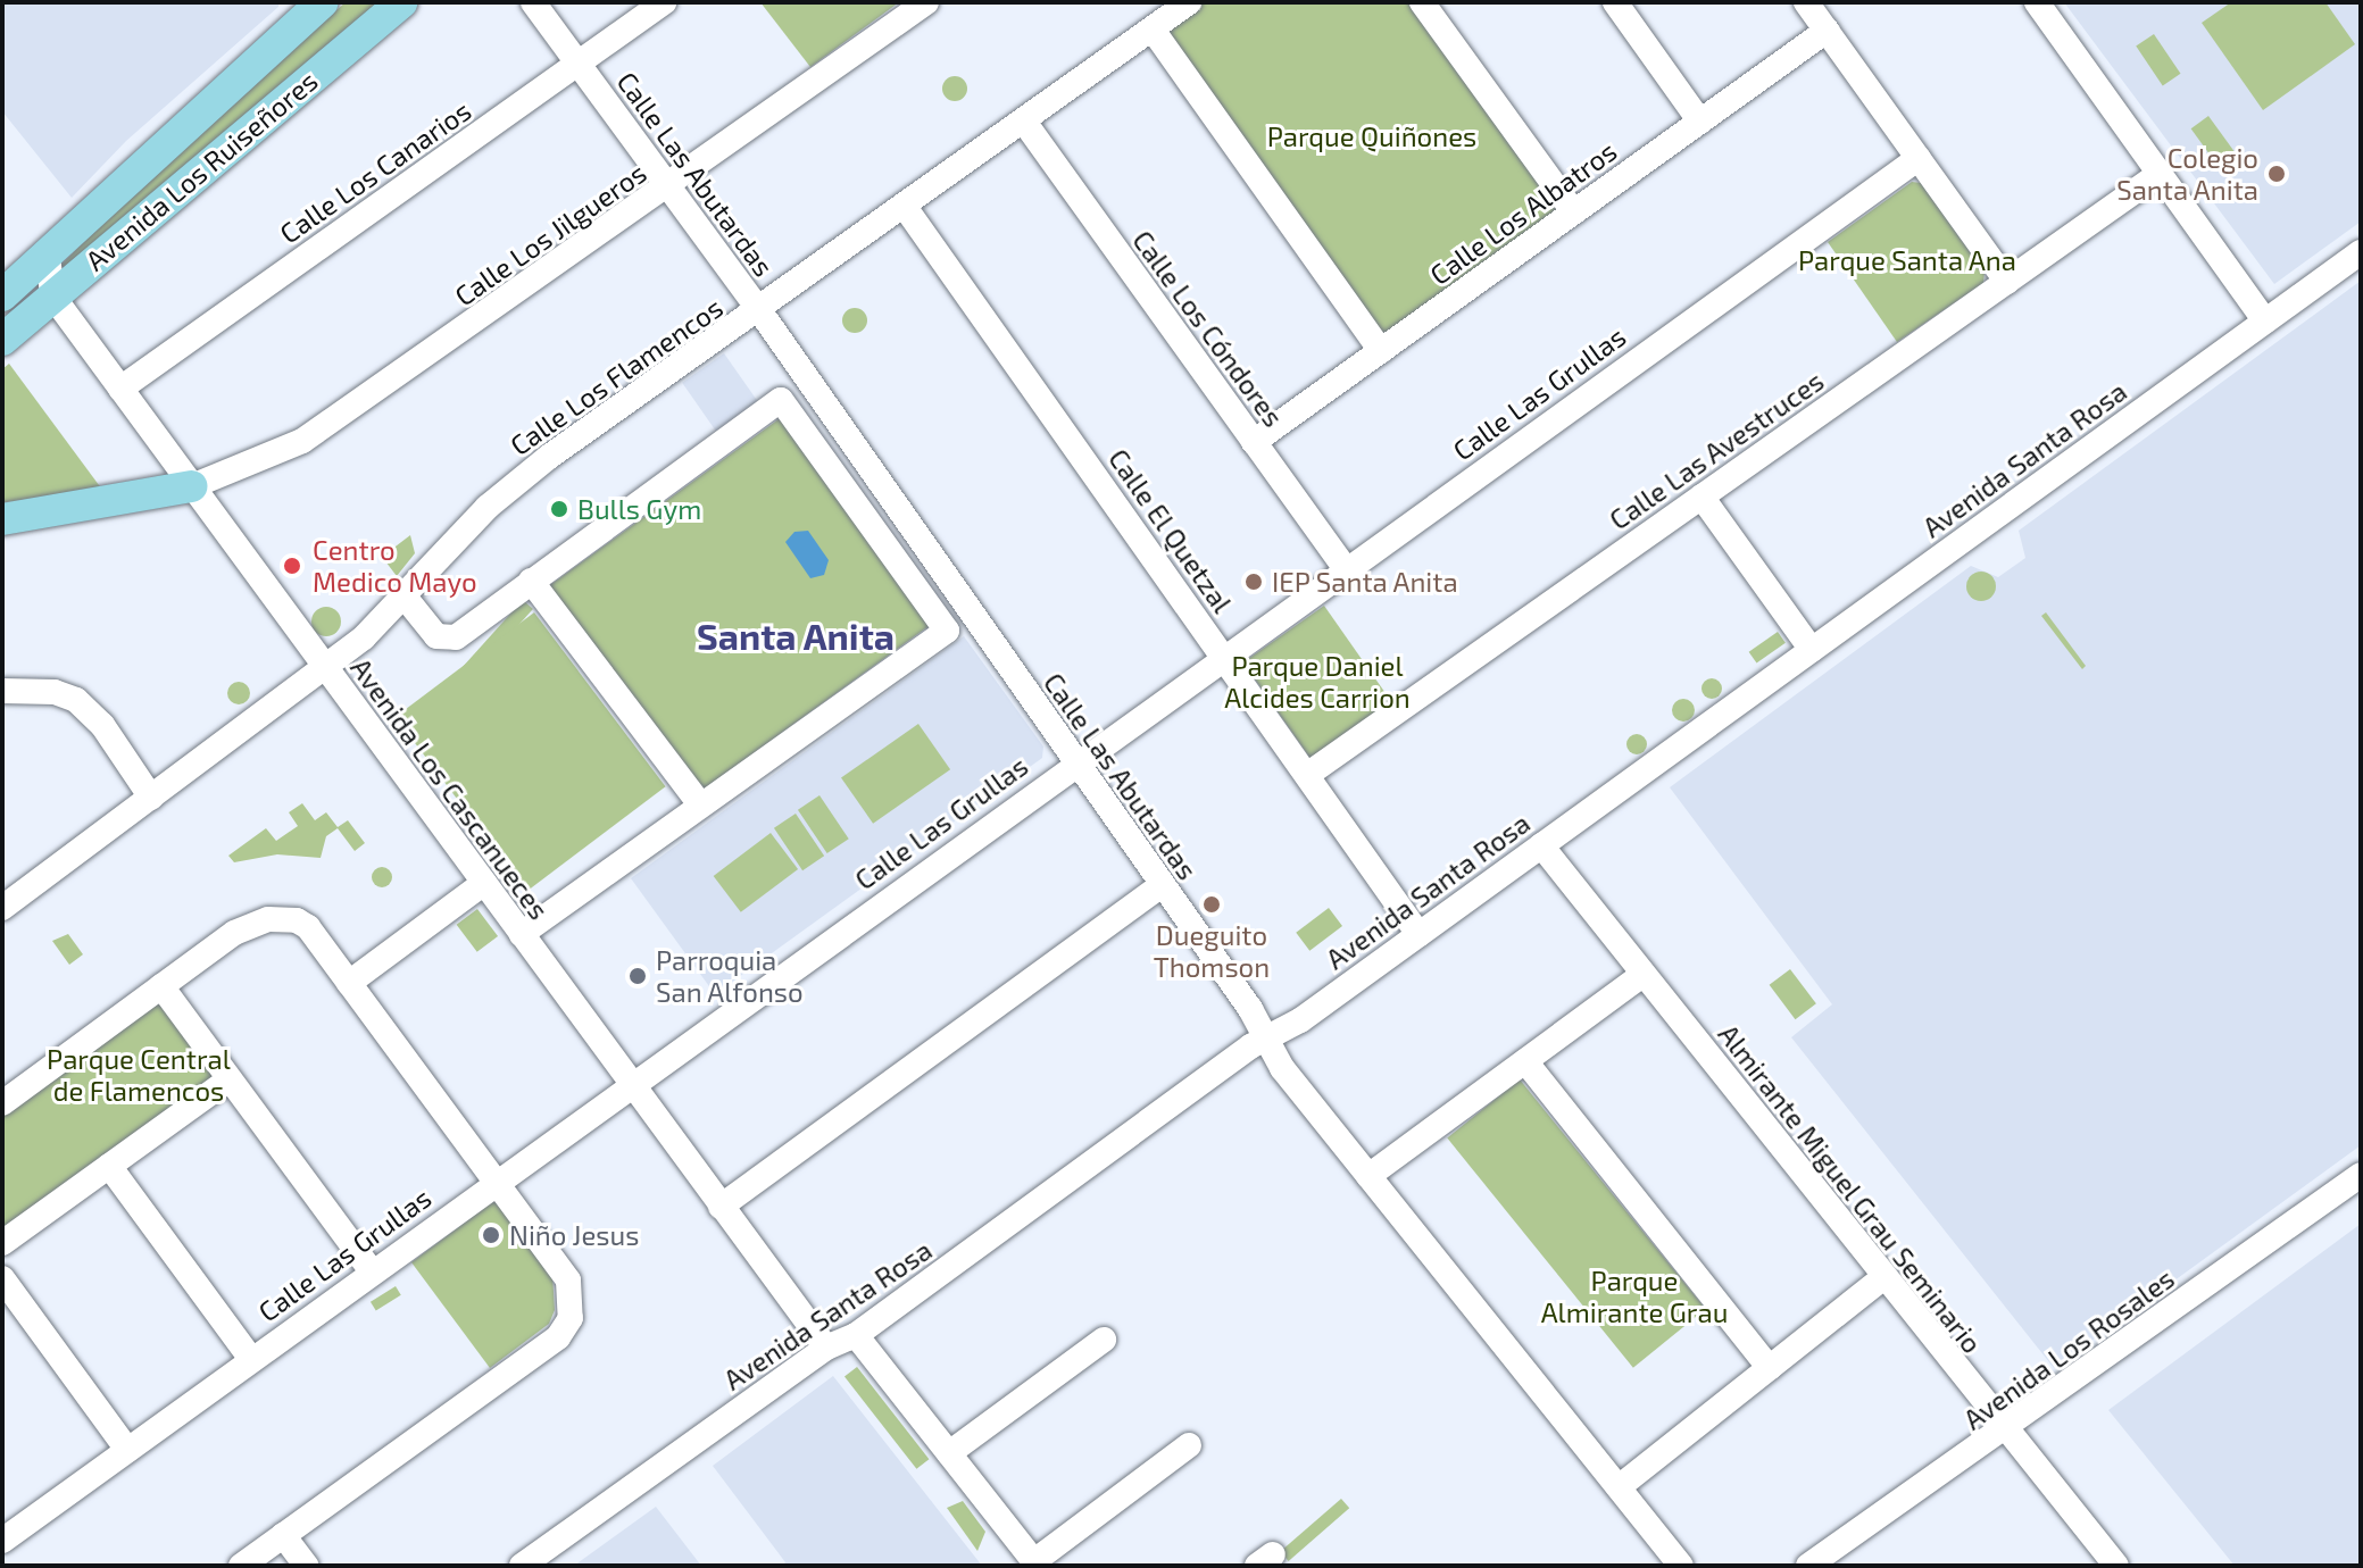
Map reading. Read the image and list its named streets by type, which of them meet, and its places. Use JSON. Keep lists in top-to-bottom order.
{
  "streets": {
    "main road": ["Avenida Los Ruiseñores"],
    "street": [
      "Calle Los Canarios",
      "Calle Las Abutardas",
      "Calle Los Albatros",
      "Calle Los Jilgueros",
      "Calle Los Cóndores",
      "Calle Los Flamencos",
      "Calle Las Grullas",
      "Calle Las Avestruces",
      "Avenida Santa Rosa",
      "Calle El Quetzal",
      "Avenida Los Cascanueces",
      "Almirante Miguel Grau Seminario",
      "Avenida Los Rosales"
    ]
  },
  "crossings": [
    ["Avenida Los Ruiseñores", "Avenida Los Cascanueces"],
    ["Calle Los Canarios", "Calle Las Abutardas"],
    ["Calle Los Canarios", "Avenida Los Cascanueces"],
    ["Calle Las Abutardas", "Calle Los Jilgueros"],
    ["Calle Las Abutardas", "Calle Los Flamencos"],
    ["Calle Las Abutardas", "Calle Las Grullas"],
    ["Calle Las Abutardas", "Avenida Santa Rosa"],
    ["Calle Los Albatros", "Calle Los Cóndores"],
    ["Calle Los Jilgueros", "Avenida Los Cascanueces"],
    ["Calle Los Cóndores", "Calle Los Flamencos"],
    ["Calle Los Cóndores", "Calle Las Grullas"],
    ["Calle Los Flamencos", "Calle El Quetzal"],
    ["Calle Los Flamencos", "Avenida Los Cascanueces"],
    ["Calle Las Grullas", "Calle El Quetzal"],
    ["Calle Las Grullas", "Avenida Los Cascanueces"],
    ["Calle Las Avestruces", "Calle El Quetzal"],
    ["Avenida Santa Rosa", "Calle El Quetzal"],
    ["Avenida Santa Rosa", "Avenida Los Cascanueces"],
    ["Avenida Santa Rosa", "Almirante Miguel Grau Seminario"],
    ["Almirante Miguel Grau Seminario", "Avenida Los Rosales"]
  ],
  "districts": ["Santa Anita"],
  "parks": [
    "Parque Quiñones",
    "Parque Santa Ana",
    "Parque Daniel Alcides Carrion",
    "Parque Central de Flamencos",
    "Parque Almirante Grau"
  ],
  "places": [
    "Colegio Santa Anita",
    "Bulls Gym",
    "Centro Medico Mayo",
    "IEP Santa Anita",
    "Dueguito Thomson",
    "Parroquia San Alfonso",
    "Niño Jesus"
  ]
}
